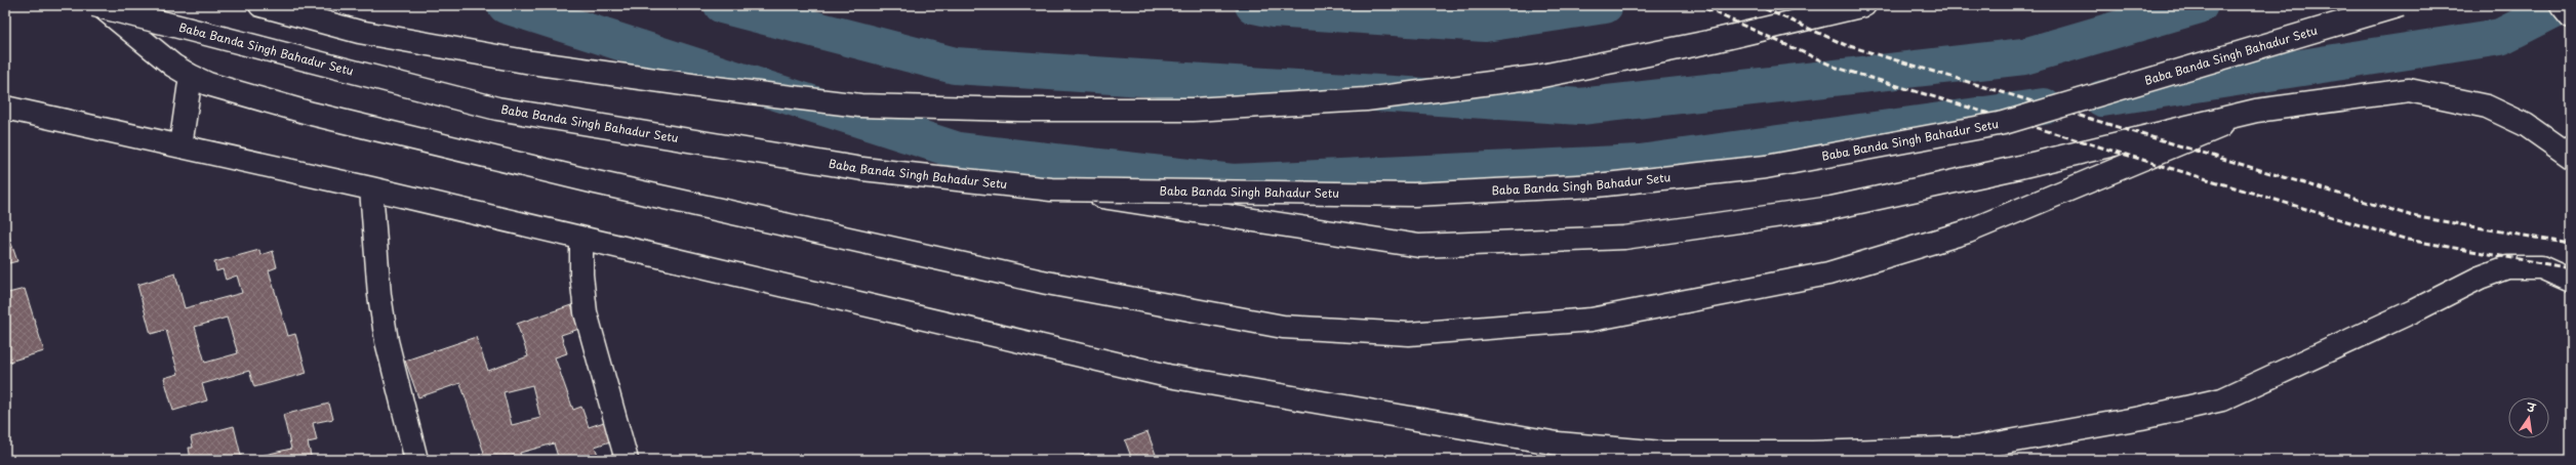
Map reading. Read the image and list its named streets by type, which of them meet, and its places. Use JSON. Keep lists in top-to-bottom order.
{
  "streets": {
    "main road": ["Baba Banda Singh Bahadur Setu"]
  },
  "north": "top"
}
